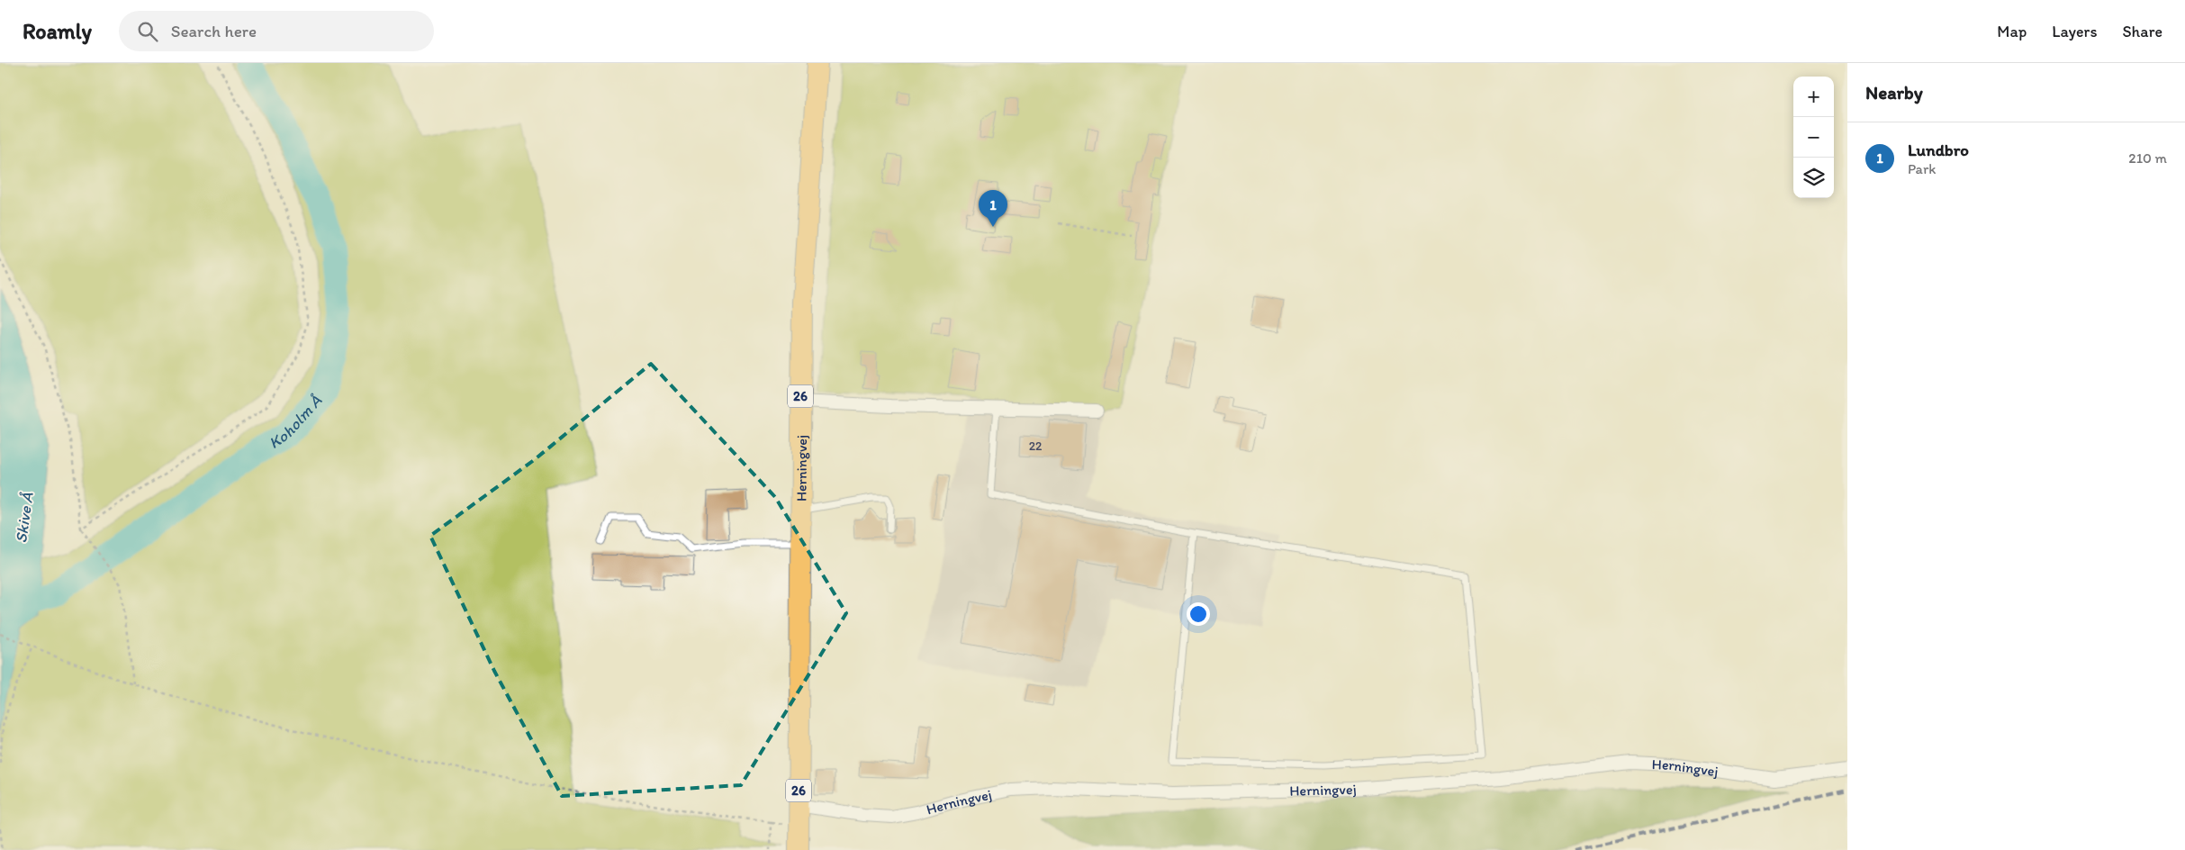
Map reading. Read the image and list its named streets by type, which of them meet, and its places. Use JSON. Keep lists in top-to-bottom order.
{
  "streets": {
    "main road": ["26", "Herningvej"]
  },
  "water": ["Koholm Å", "Skive Å"],
  "house_numbers": ["22"],
  "page": {
    "header": "Roamly",
    "search": "Search here",
    "nav": ["Map", "Layers", "Share"],
    "heading": "Nearby",
    "map_buttons": ["+", "−"],
    "list": [
      {
        "mark": "1",
        "name": "Lundbro",
        "note": "Park",
        "value": "210 m"
      }
    ],
    "pins": "1"
  }
}
